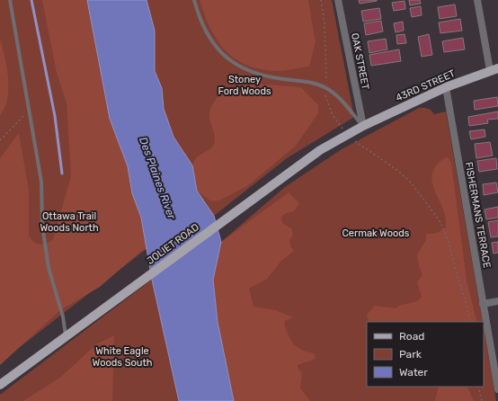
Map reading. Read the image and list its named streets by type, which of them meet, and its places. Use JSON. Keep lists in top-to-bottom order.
{
  "streets": {
    "main road": ["43RD STREET", "JOLIET ROAD"],
    "street": ["OAK STREET", "FISHERMANS TERRACE"]
  },
  "crossings": [
    ["OAK STREET", "43RD STREET"],
    ["OAK STREET", "JOLIET ROAD"],
    ["43RD STREET", "FISHERMANS TERRACE"],
    ["43RD STREET", "JOLIET ROAD"]
  ],
  "water": ["Des Plaines River"],
  "parks": [
    "Stoney Ford Woods",
    "Ottawa Trail Woods North",
    "Cermak Woods",
    "White Eagle Woods South"
  ],
  "legend": ["Road", "Park", "Water"]
}
